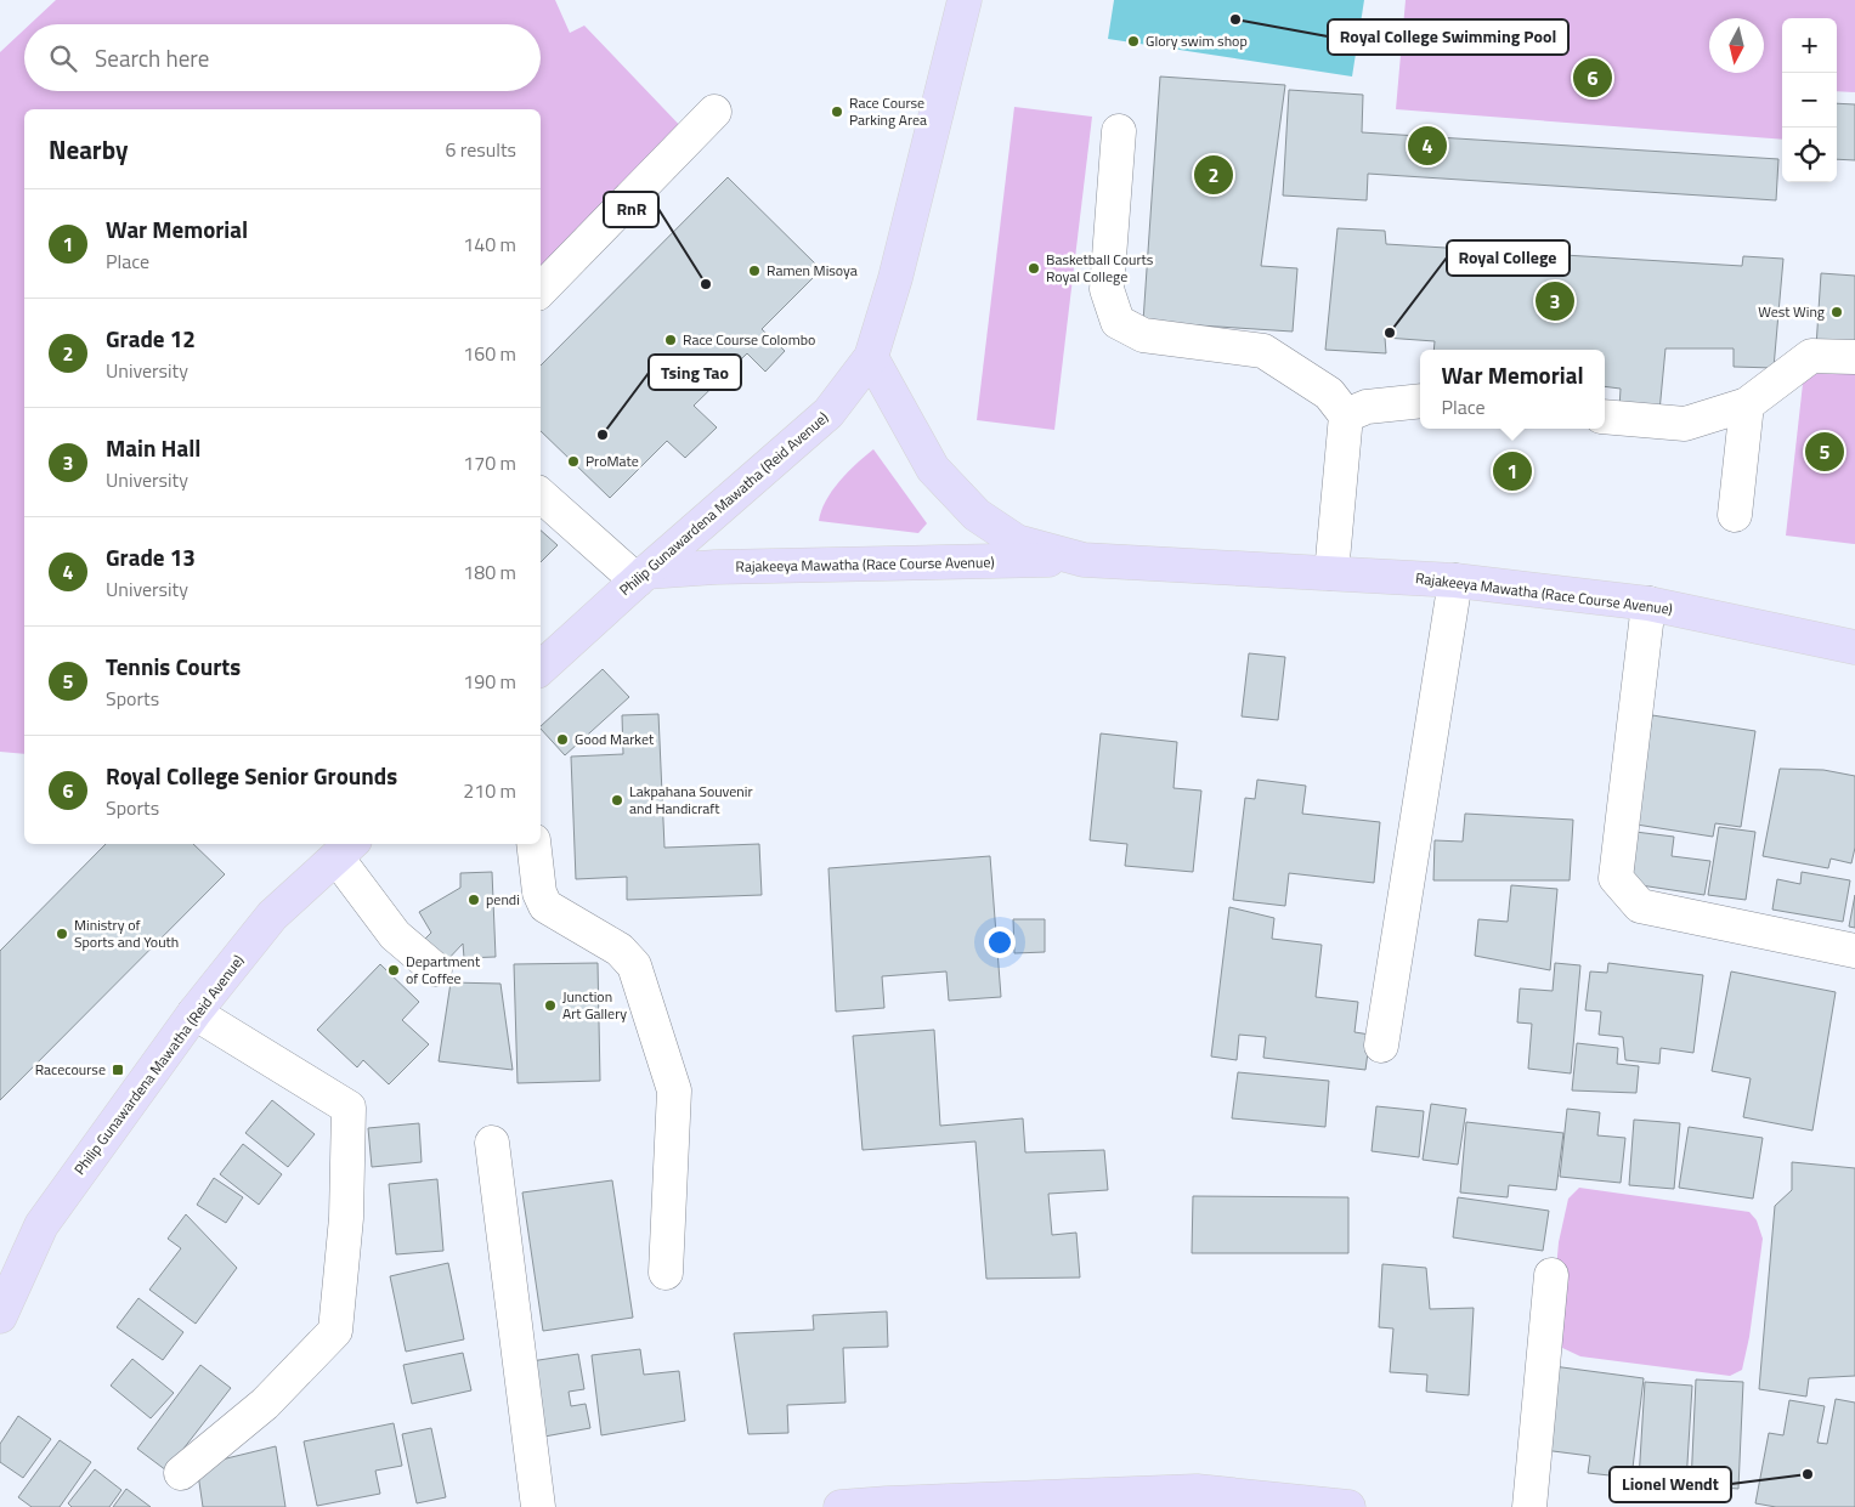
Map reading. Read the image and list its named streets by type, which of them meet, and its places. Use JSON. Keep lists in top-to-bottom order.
{
  "streets": {
    "main road": ["Philip Gunawardena Mawatha (Reid Avenue)", "Rajakeeya Mawatha (Race Course Avenue)"]
  },
  "crossings": [
    ["Philip Gunawardena Mawatha (Reid Avenue)", "Rajakeeya Mawatha (Race Course Avenue)"]
  ],
  "places": {
    "other": [
      "Royal College Swimming Pool",
      "Glory swim shop",
      "Race Course Parking Area",
      "Basketball Courts Royal College",
      "Ramen Misoya",
      "RnR",
      "West Wing",
      "Royal College",
      "Race Course Colombo",
      "Tsing Tao",
      "ProMate",
      "Good Market",
      "Lakpahana Souvenir and Handicraft",
      "pendi",
      "Ministry of Sports and Youth",
      "Department of Coffee",
      "Junction Art Gallery",
      "Lionel Wendt"
    ],
    "transit": ["Racecourse"]
  },
  "north": "bottom",
  "page": {
    "map_buttons": ["+", "−"],
    "search": "Search here",
    "pins": [
      "6",
      "4",
      "2",
      "3",
      "5",
      "1"
    ],
    "heading": ["Nearby", "6 results"],
    "list": [
      {
        "mark": "1",
        "name": "War Memorial",
        "note": "Place",
        "value": "140 m"
      },
      {
        "mark": "2",
        "name": "Grade 12",
        "note": "University",
        "value": "160 m"
      },
      {
        "mark": "3",
        "name": "Main Hall",
        "note": "University",
        "value": "170 m"
      },
      {
        "mark": "4",
        "name": "Grade 13",
        "note": "University",
        "value": "180 m"
      },
      {
        "mark": "5",
        "name": "Tennis Courts",
        "note": "Sports",
        "value": "190 m"
      },
      {
        "mark": "6",
        "name": "Royal College Senior Grounds",
        "note": "Sports",
        "value": "210 m"
      }
    ],
    "popup": ["War Memorial", "Place"]
  }
}
